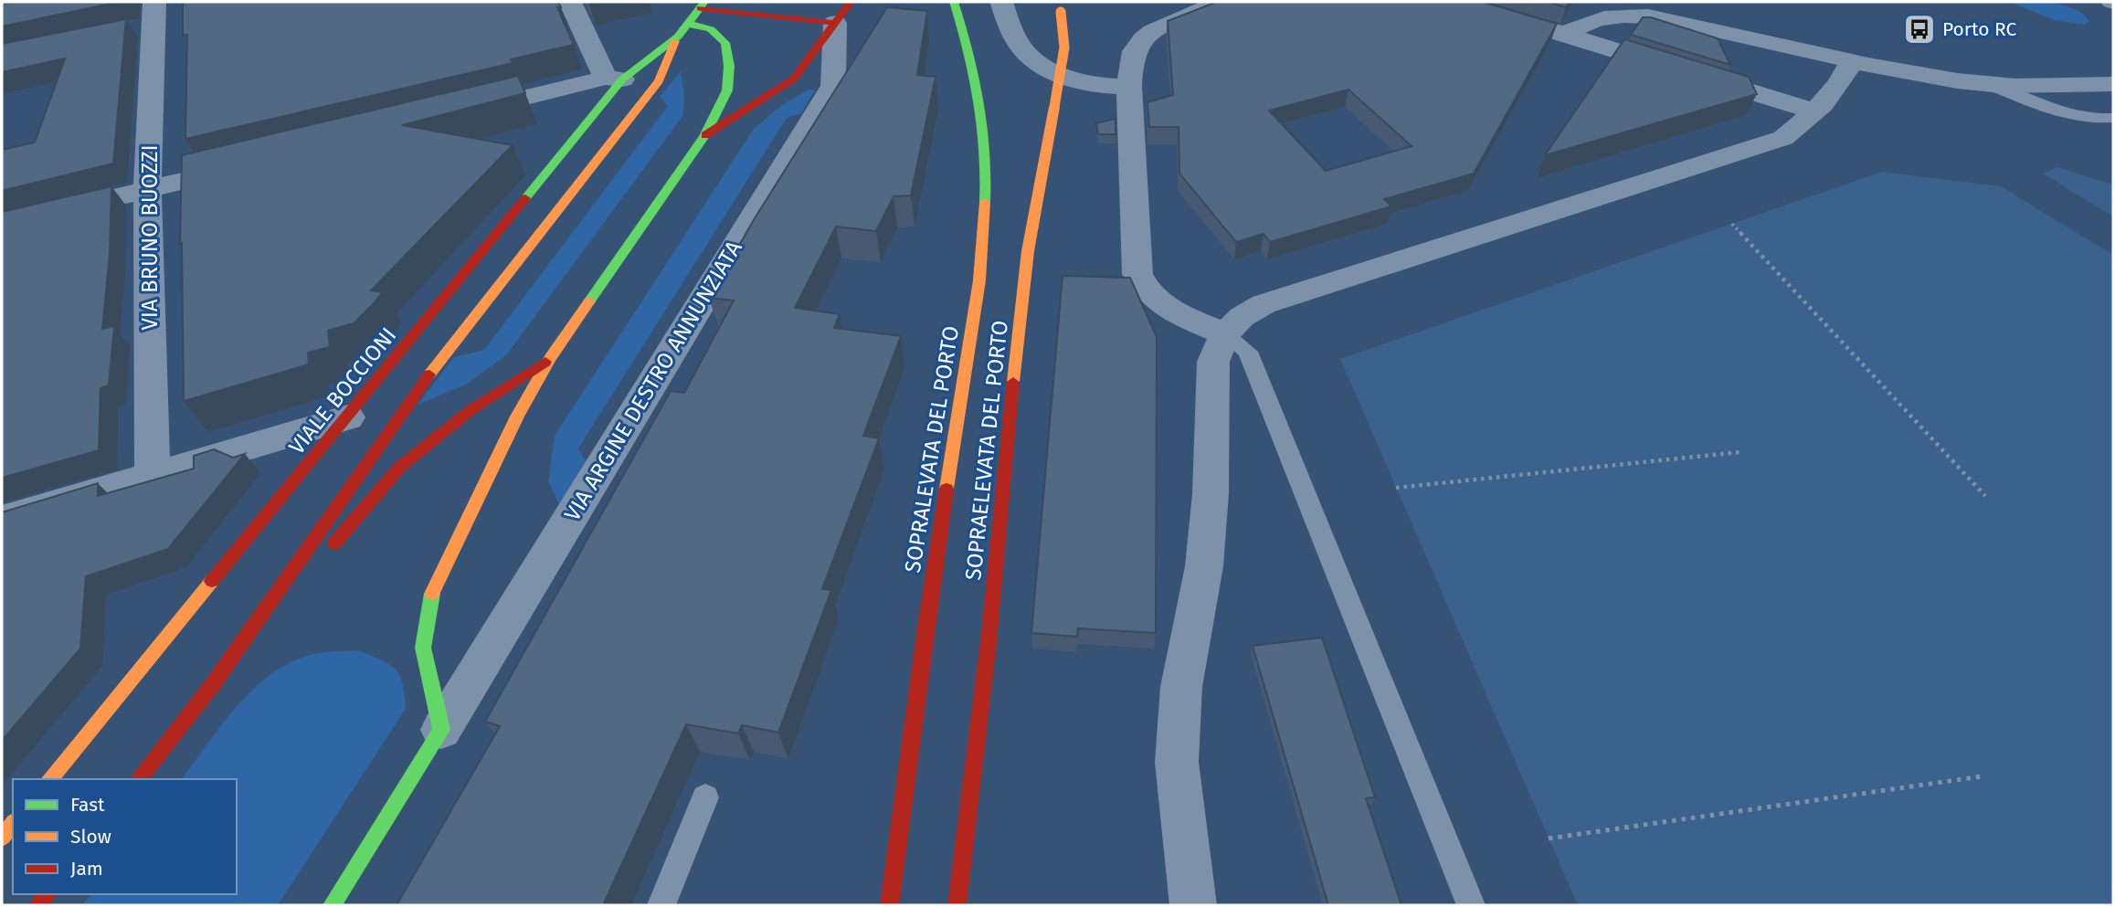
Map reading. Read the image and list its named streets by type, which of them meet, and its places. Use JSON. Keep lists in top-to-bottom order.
{
  "streets": {
    "street": [
      "VIA BRUNO BUOZZI",
      "VIA ARGINE DESTRO ANNUNZIATA",
      "VIALE BOCCIONI",
      "SOPRALEVATA DEL PORTO",
      "SOPRAELEVATA DEL PORTO"
    ]
  },
  "places": {
    "bus stop": ["Porto RC"]
  },
  "legend": ["Fast", "Slow", "Jam"]
}
